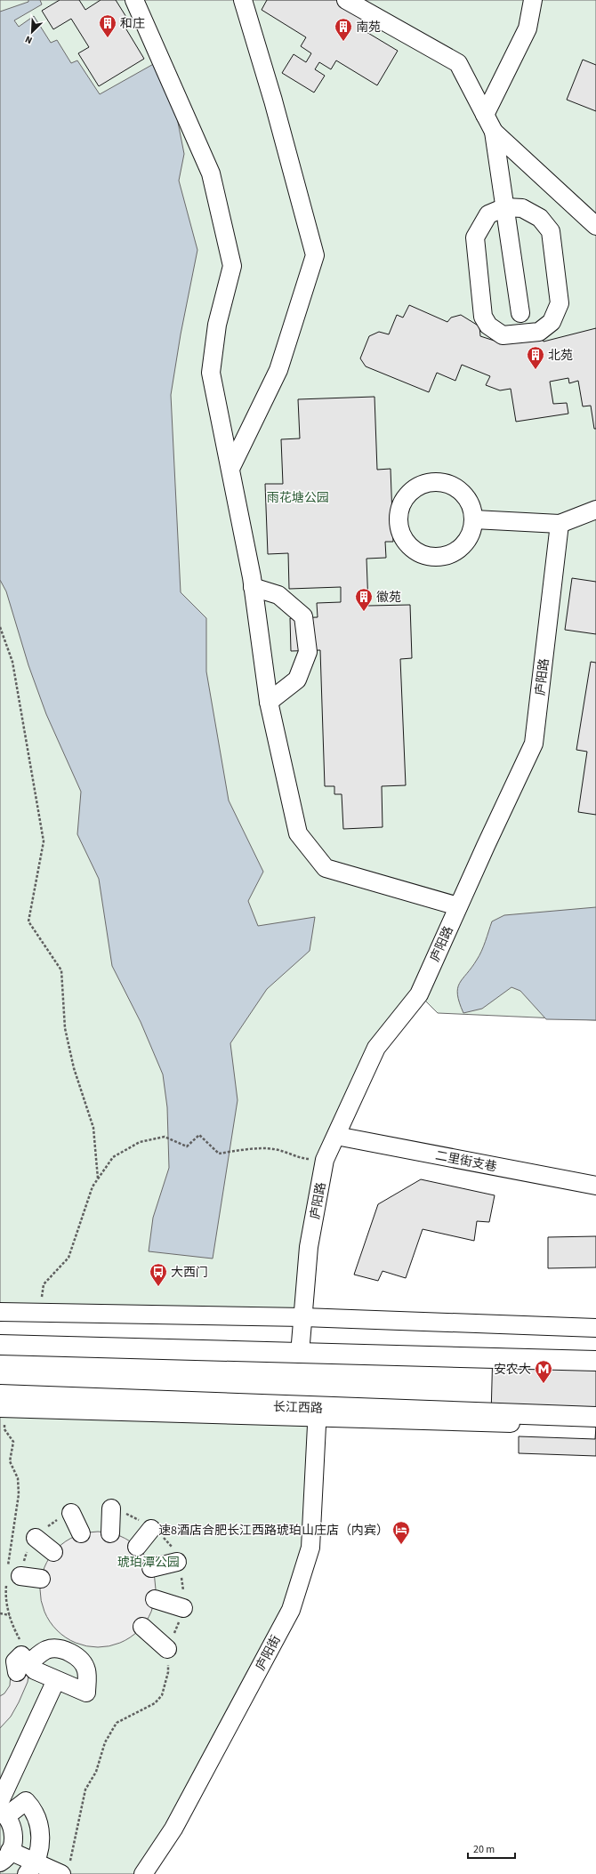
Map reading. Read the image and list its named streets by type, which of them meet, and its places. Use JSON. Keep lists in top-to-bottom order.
{
  "streets": {
    "highway": ["长江西路"],
    "street": ["庐阳路", "二里街支巷", "庐阳街"]
  },
  "crossings": [
    ["庐阳路", "二里街支巷"],
    ["长江西路", "庐阳街"]
  ],
  "parks": ["雨花塘公园", "琥珀潭公园"],
  "places": {
    "building": [
      "和庄",
      "南苑",
      "北苑",
      "徽苑"
    ],
    "bus stop": ["大西门"],
    "metro station": ["安农大"],
    "hotel": ["速8酒店合肥长江西路琥珀山庄店（内宾）"]
  },
  "scale_bar": "20 m",
  "north": "bottom left"
}
